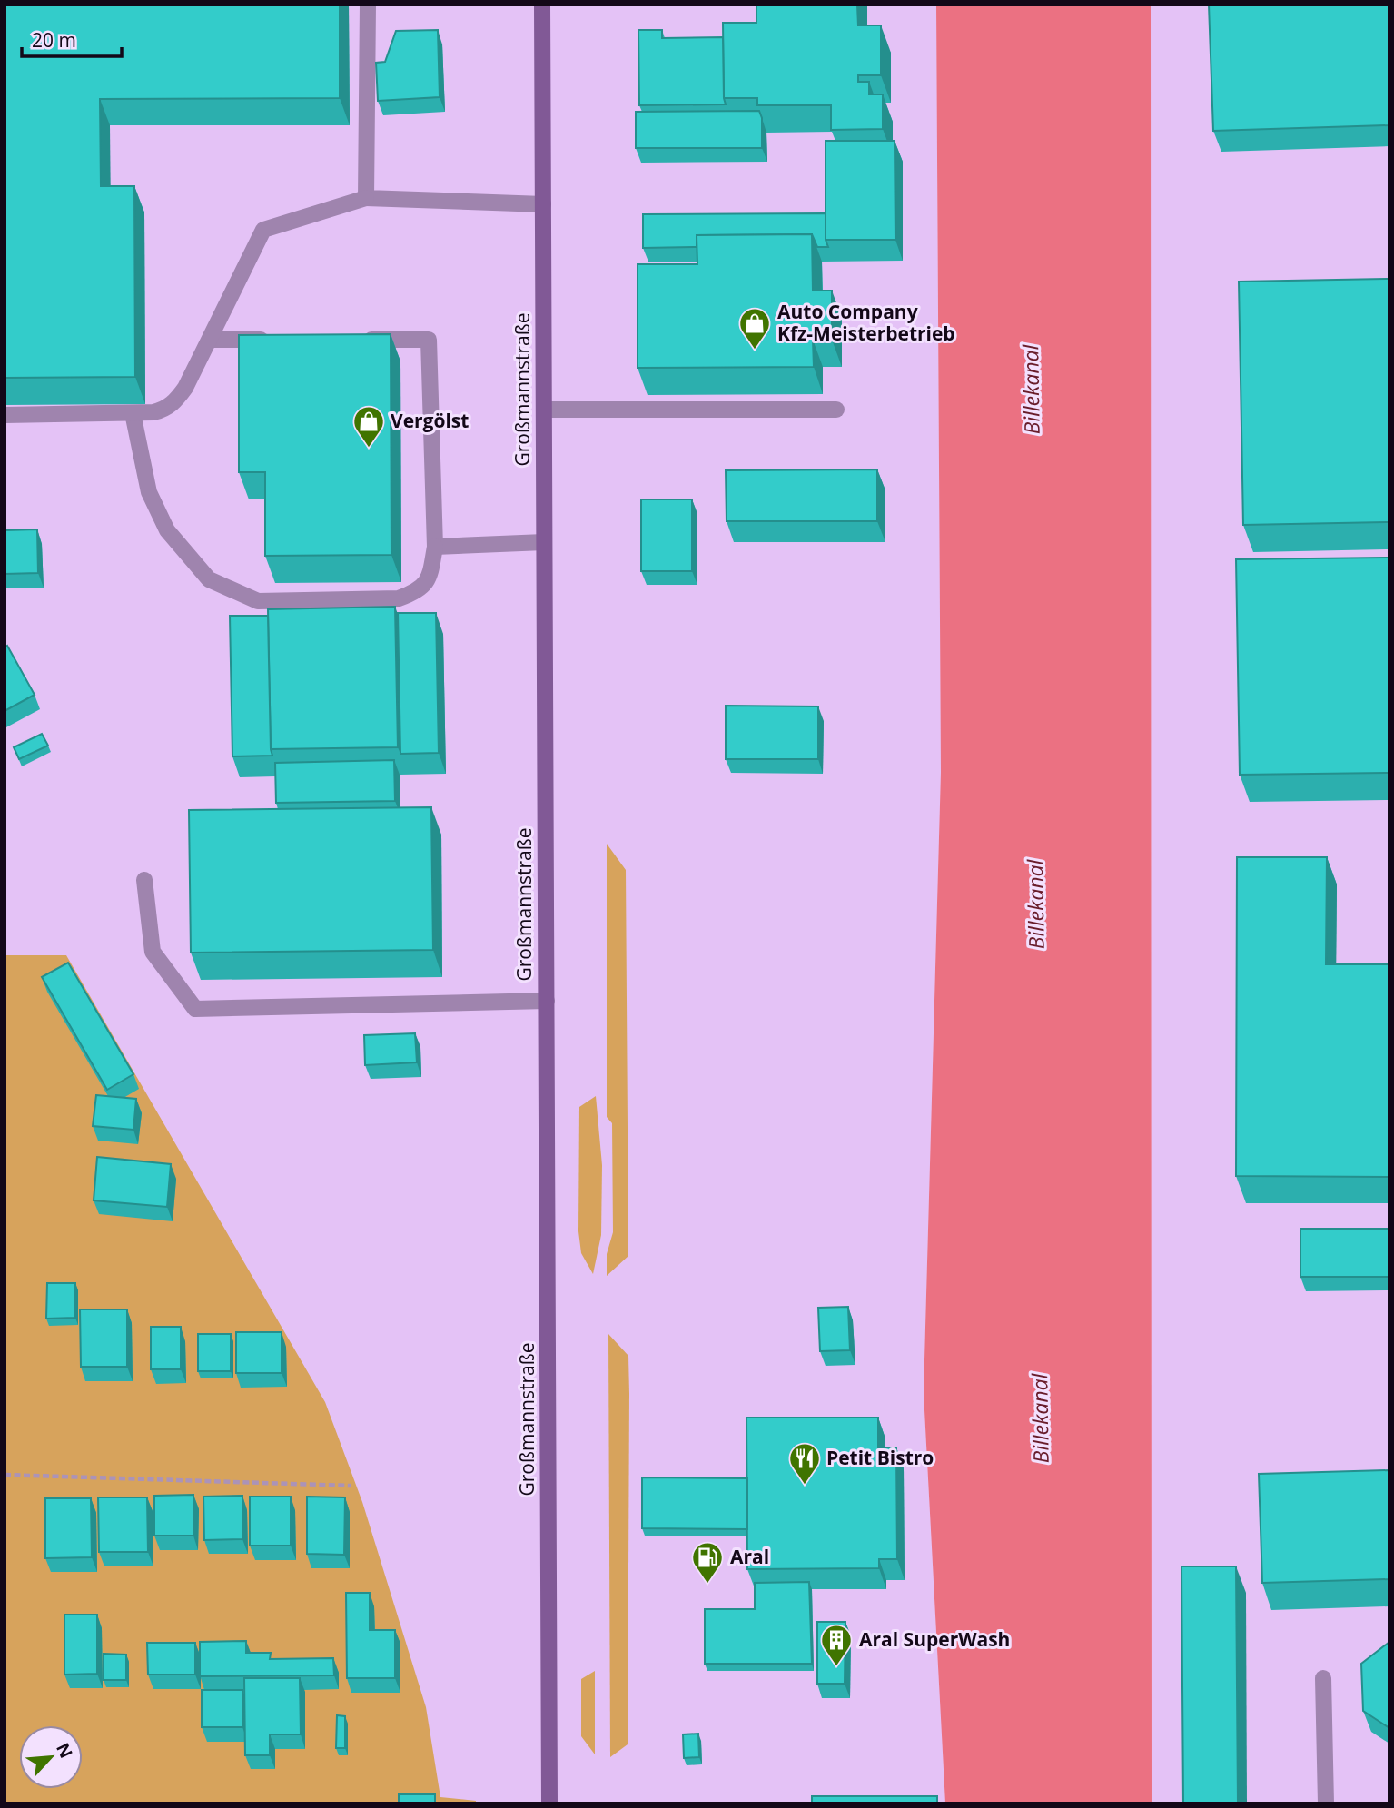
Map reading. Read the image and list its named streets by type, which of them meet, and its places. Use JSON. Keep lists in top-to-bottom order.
{
  "streets": {
    "main road": ["Großmannstraße"]
  },
  "water": ["Billekanal"],
  "places": {
    "shop": ["Auto Company Kfz-Meisterbetrieb", "Vergölst"],
    "restaurant": ["Petit Bistro"],
    "fuel station": ["Aral"],
    "building": ["Aral SuperWash"]
  },
  "scale_bar": "20 m",
  "north": "top right"
}
